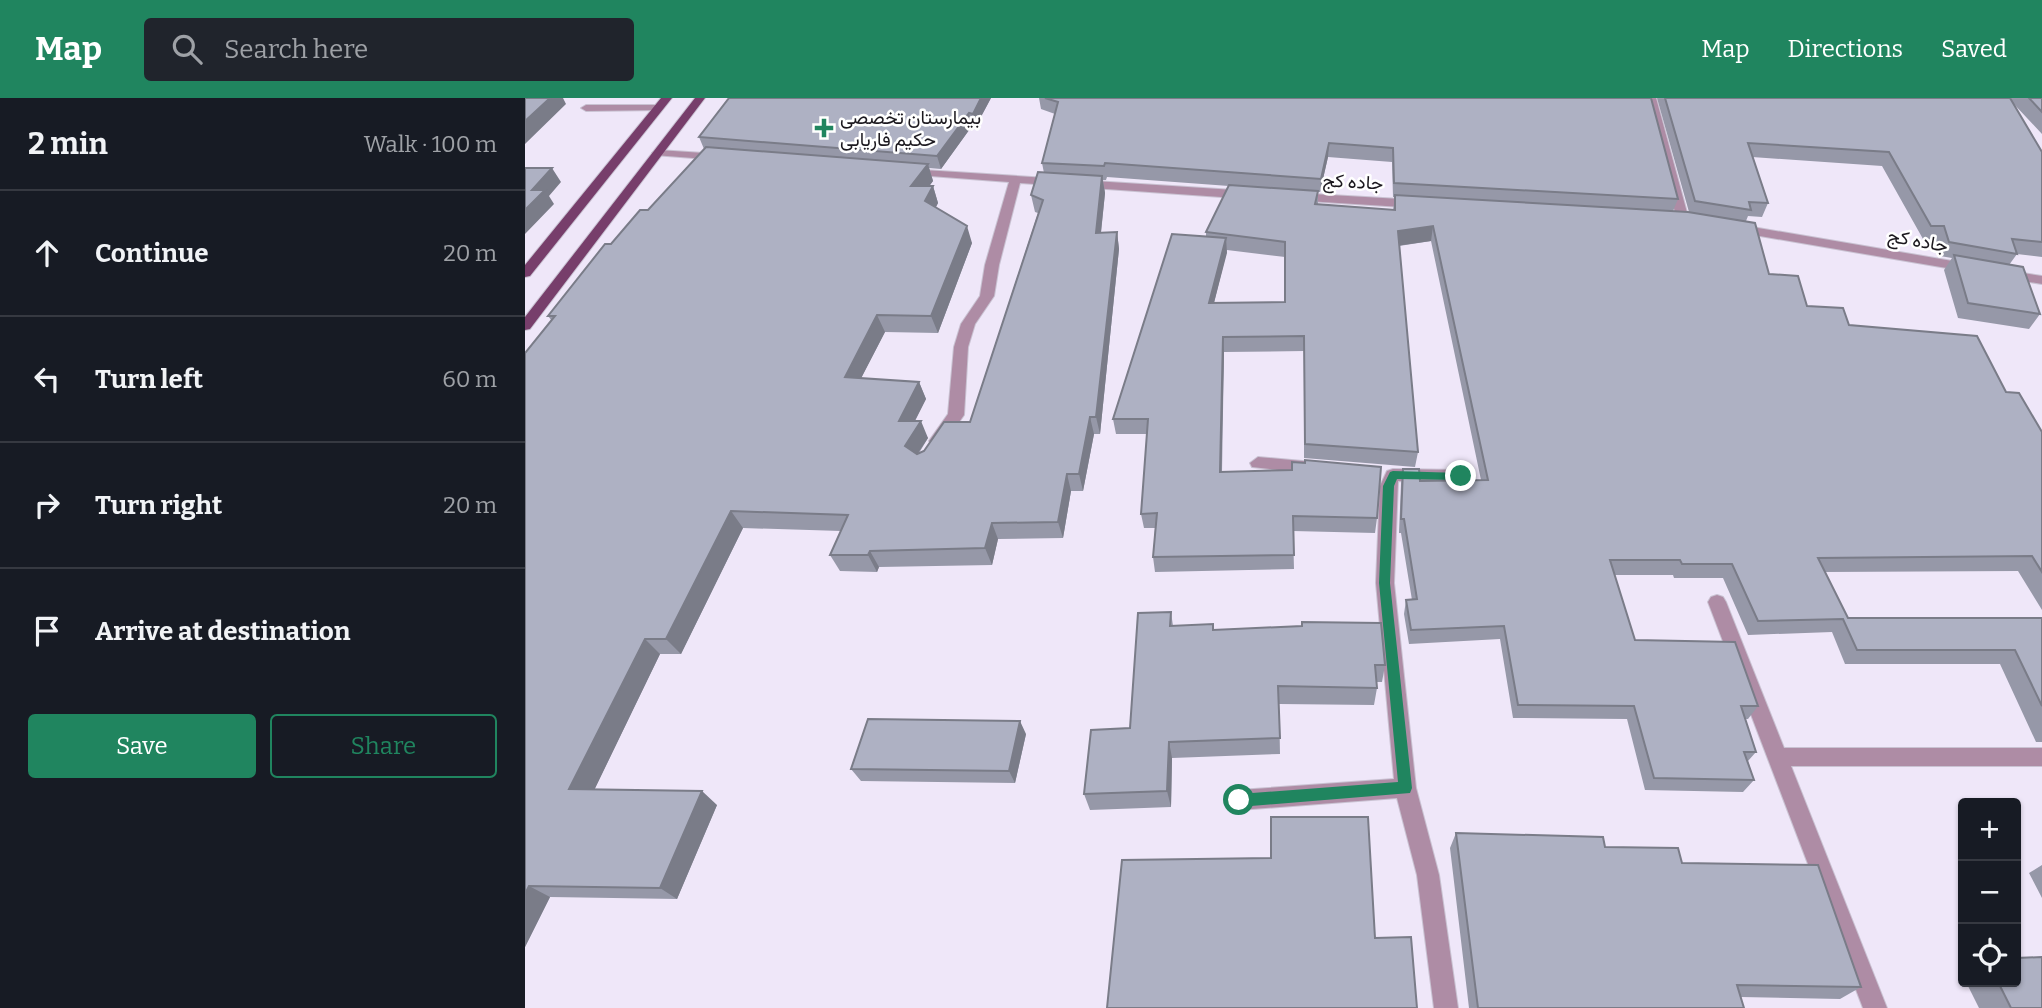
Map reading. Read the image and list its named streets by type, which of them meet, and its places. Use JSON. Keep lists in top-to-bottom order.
{
  "streets": {
    "street": ["جاده کج"]
  },
  "places": {
    "health": ["بیمارستان تخصصی حکیم فاریابی"]
  },
  "page": {
    "header": "Map",
    "search": "Search here",
    "nav": ["Map", "Directions", "Saved"],
    "heading": ["2 min", "Walk · 100 m"],
    "list": [
      ["Continue", "20 m"],
      ["Turn left", "60 m"],
      ["Turn right", "20 m"],
      "Arrive at destination"
    ],
    "buttons": ["Save", "Share"],
    "map_buttons": ["+", "−"]
  }
}
